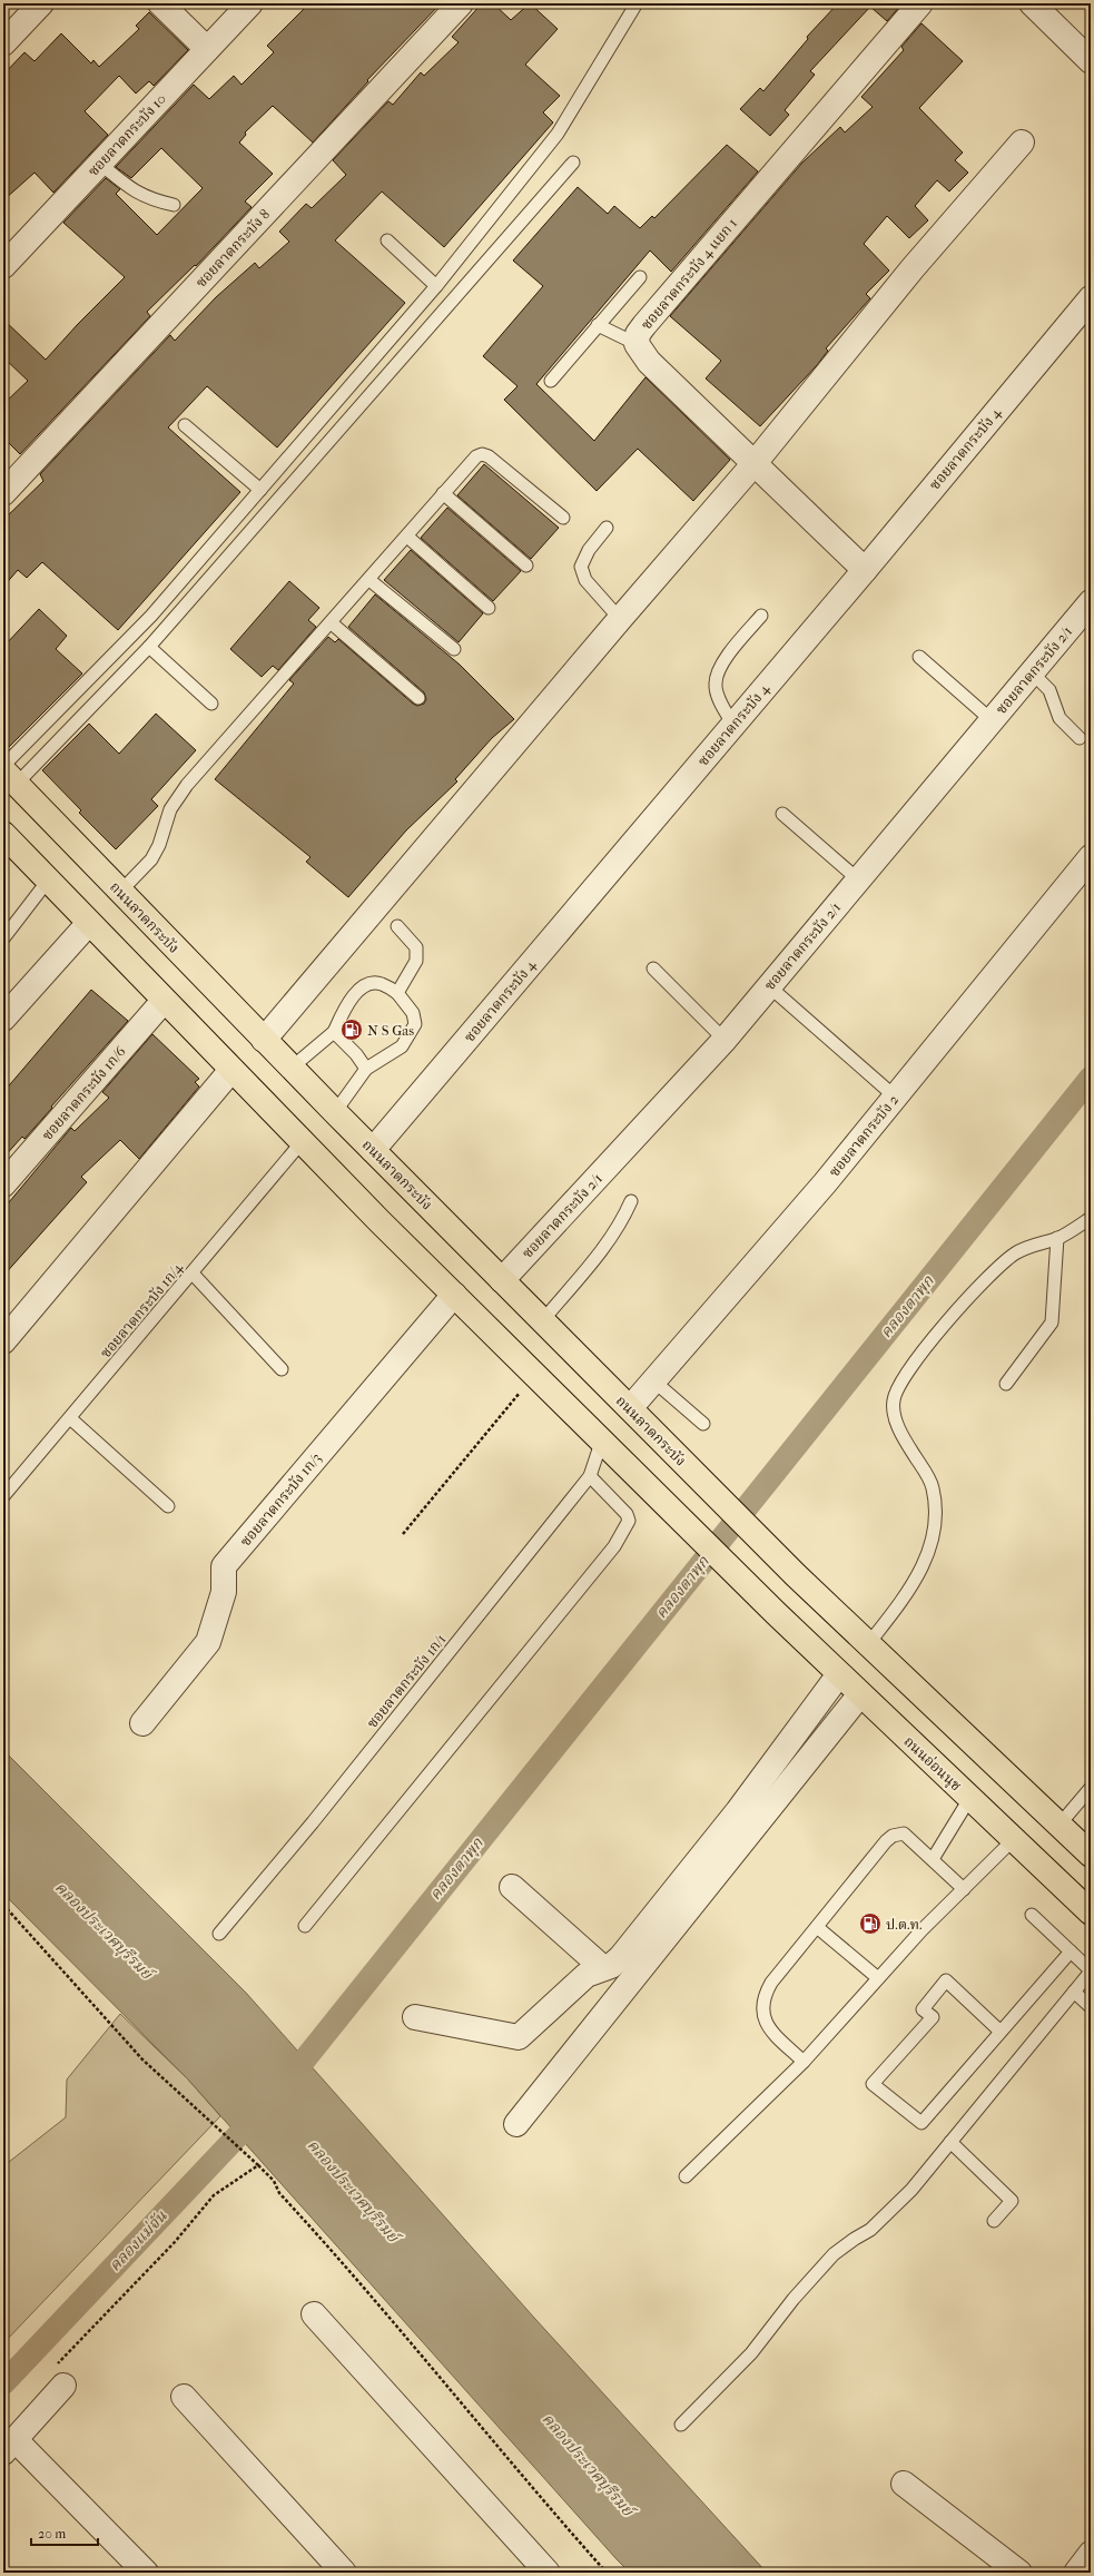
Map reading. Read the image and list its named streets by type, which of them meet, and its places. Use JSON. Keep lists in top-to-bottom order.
{
  "streets": {
    "main road": ["ถนนลาดกระบัง", "ถนนอ่อนนุช"],
    "street": [
      "ซอยลาดกระบัง 10",
      "ซอยลาดกระบัง 8",
      "ซอยลาดกระบัง 4 แยก 1",
      "ซอยลาดกระบัง 4",
      "ซอยลาดกระบัง 2/1",
      "ซอยลาดกระบัง 1ก/6",
      "ซอยลาดกระบัง 2",
      "ซอยลาดกระบัง 1ก/3"
    ],
    "lane": ["ซอยลาดกระบัง 1ก/4", "ซอยลาดกระบัง 1ก/1"]
  },
  "crossings": [
    ["ซอยลาดกระบัง 4 แยก 1", "ซอยลาดกระบัง 4"],
    ["ซอยลาดกระบัง 4", "ถนนลาดกระบัง"],
    ["ซอยลาดกระบัง 2/1", "ถนนลาดกระบัง"],
    ["ถนนลาดกระบัง", "ซอยลาดกระบัง 2"],
    ["ซอยลาดกระบัง 1ก/1", "ถนนอ่อนนุช"]
  ],
  "water": ["คลองตาพุก", "คลองประเวศบุรีรมย์", "คลองแม่จัน"],
  "places": {
    "fuel station": ["N S Gas", "ป.ต.ท."]
  },
  "scale_bar": "20 m"
}
